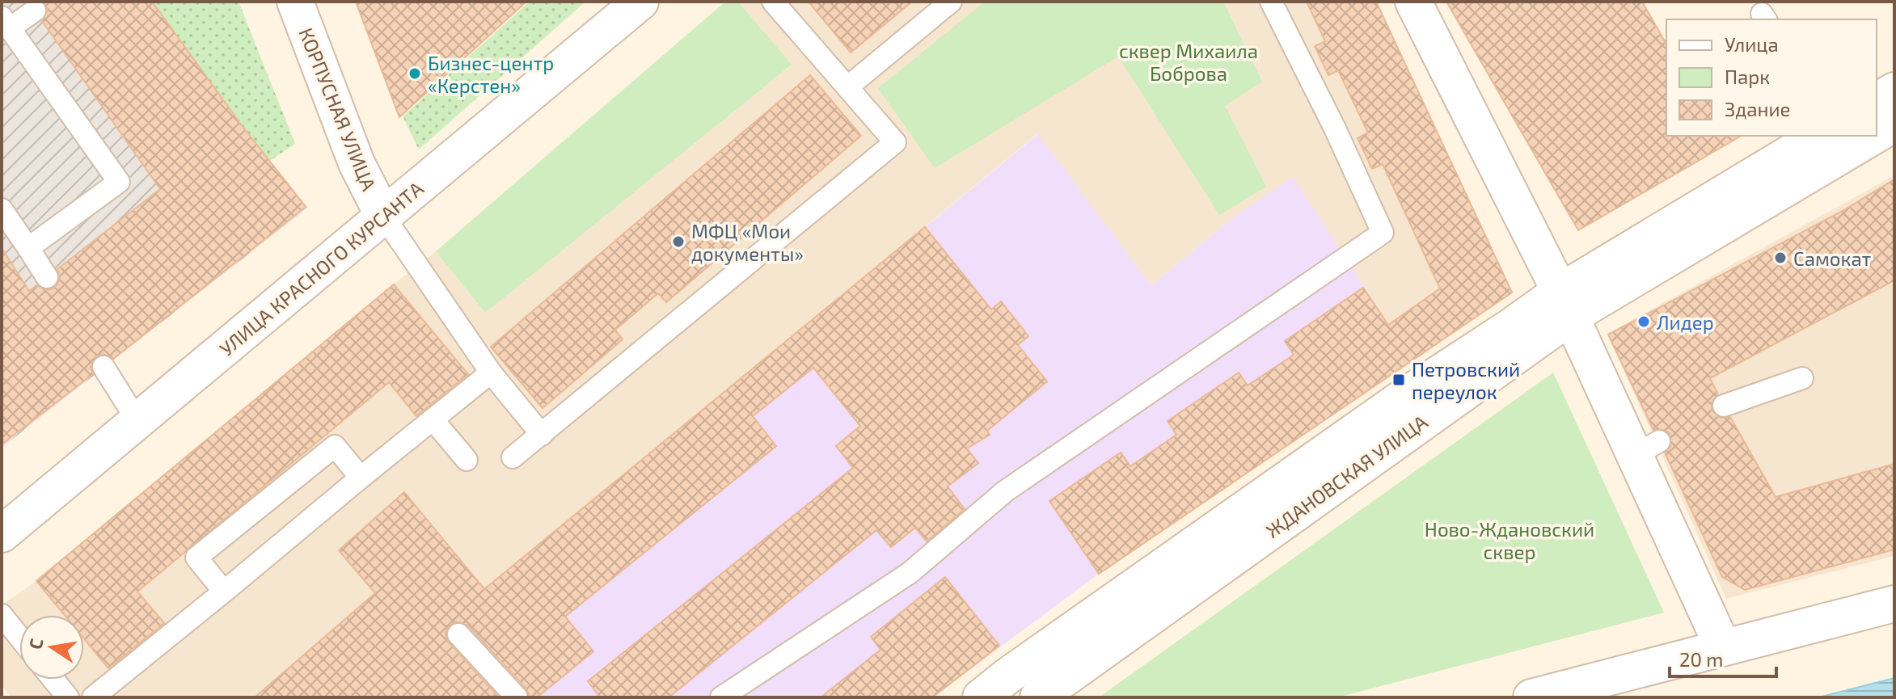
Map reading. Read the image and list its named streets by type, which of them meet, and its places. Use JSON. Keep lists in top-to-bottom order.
{
  "streets": {
    "street": ["КОРПУСНАЯ УЛИЦА", "УЛИЦА КРАСНОГО КУРСАНТА", "ЖДАНОВСКАЯ УЛИЦА"]
  },
  "crossings": [
    ["КОРПУСНАЯ УЛИЦА", "УЛИЦА КРАСНОГО КУРСАНТА"]
  ],
  "parks": ["сквер Михаила Боброва", "Ново-Ждановский сквер"],
  "places": {
    "other": [
      "Бизнес-центр «Керстен»",
      "МФЦ «Мои документы»",
      "Самокат",
      "Лидер"
    ],
    "transit": ["Петровский переулок"]
  },
  "legend": ["Улица", "Парк", "Здание"],
  "scale_bar": "20 m",
  "north": "left"
}
